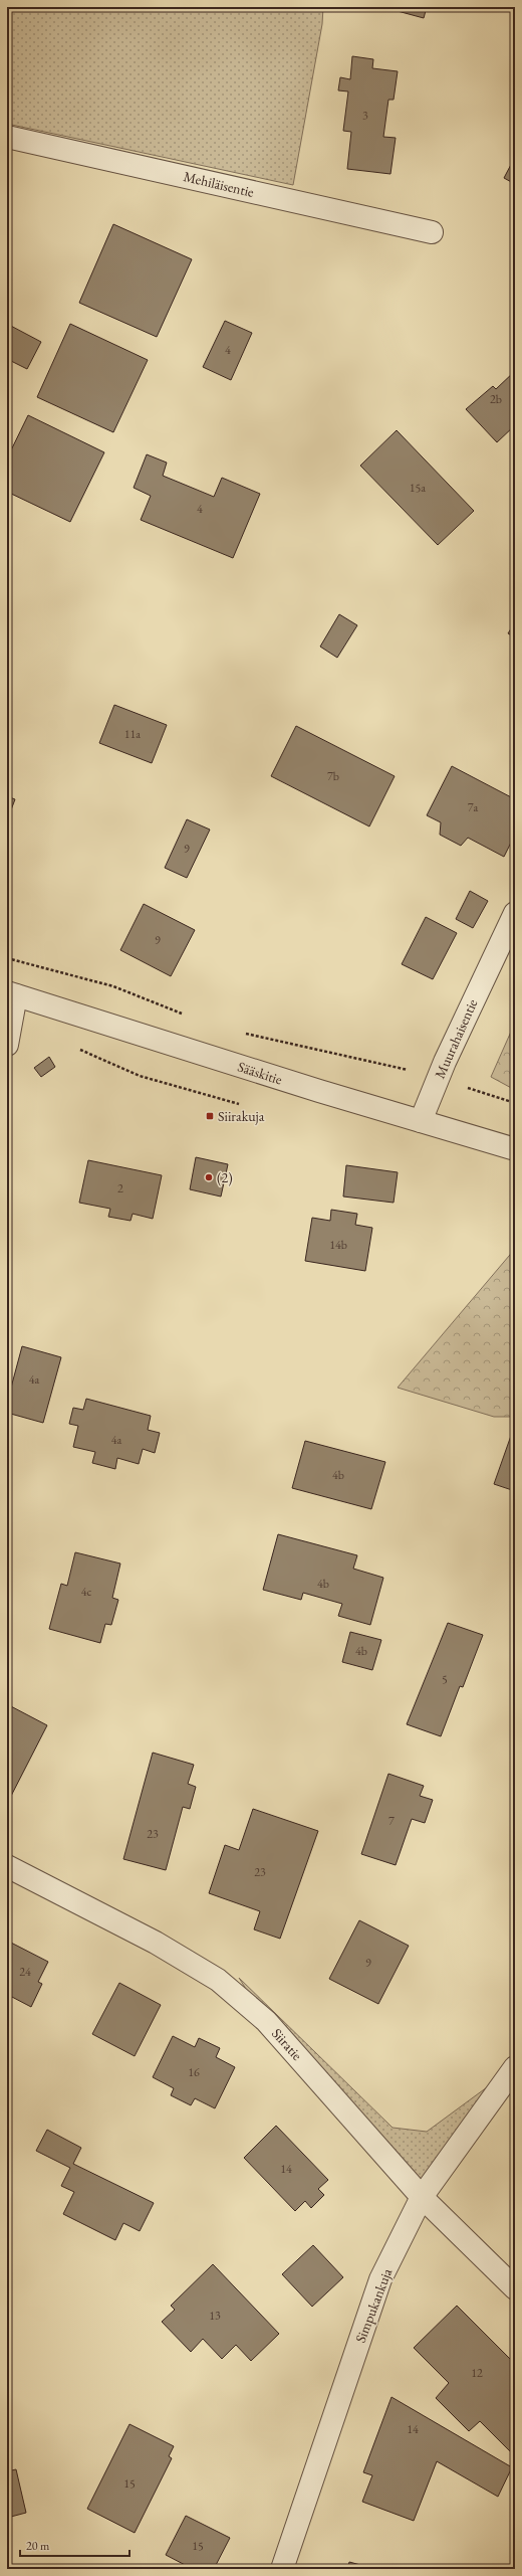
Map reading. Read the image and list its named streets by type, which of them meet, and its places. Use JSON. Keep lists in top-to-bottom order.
{
  "streets": {
    "street": [
      "Mehiläisentie",
      "Muurahaisentie",
      "Sääskitie",
      "Siiratie",
      "Simpukankuja"
    ]
  },
  "crossings": [
    ["Muurahaisentie", "Sääskitie"],
    ["Siiratie", "Simpukankuja"]
  ],
  "places": {
    "transit": ["Siirakuja"],
    "other": ["(2)"]
  },
  "house_numbers": [
    "3",
    "4",
    "2b",
    "15a",
    "4",
    "11a",
    "7b",
    "7a",
    "9",
    "9",
    "2",
    "14b",
    "4a",
    "4a",
    "4b",
    "4b",
    "4c",
    "4b",
    "5",
    "7",
    "23",
    "23",
    "9",
    "24",
    "16",
    "14",
    "13",
    "12",
    "14",
    "15",
    "15"
  ],
  "scale_bar": "20 m"
}
